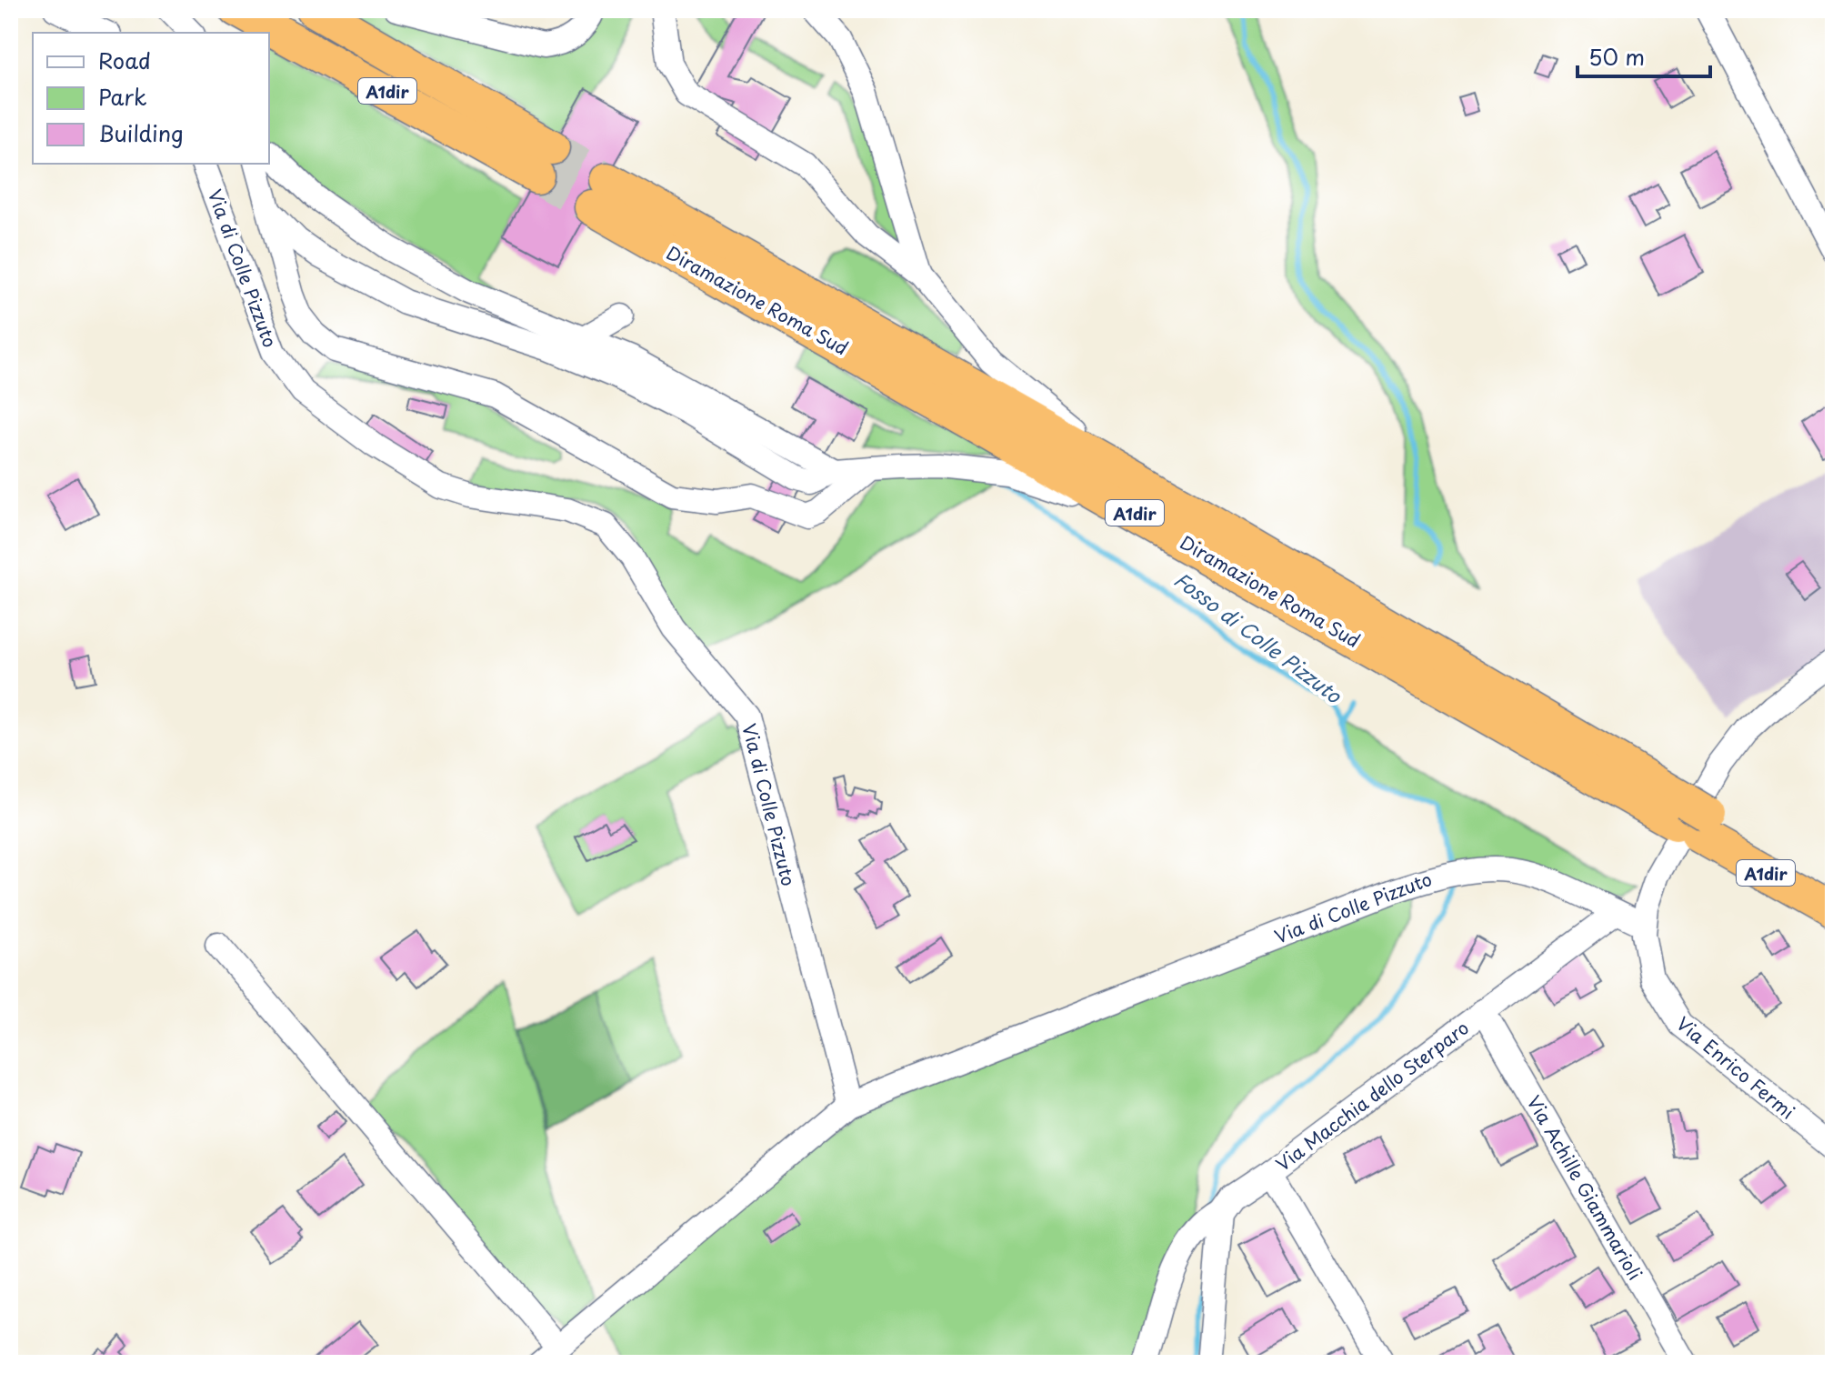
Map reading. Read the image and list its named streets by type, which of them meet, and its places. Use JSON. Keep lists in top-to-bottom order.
{
  "streets": {
    "highway": ["A1dir", "Diramazione Roma Sud"],
    "street": [
      "Via di Colle Pizzuto",
      "Via Enrico Fermi",
      "Via Macchia dello Sterparo",
      "Via Achille Giammarioli"
    ]
  },
  "crossings": [
    ["Via di Colle Pizzuto", "Via Enrico Fermi"],
    ["Via di Colle Pizzuto", "Via Macchia dello Sterparo"],
    ["Via Macchia dello Sterparo", "Via Achille Giammarioli"]
  ],
  "water": ["Fosso di Colle Pizzuto"],
  "legend": ["Road", "Park", "Building"],
  "scale_bar": "50 m"
}
